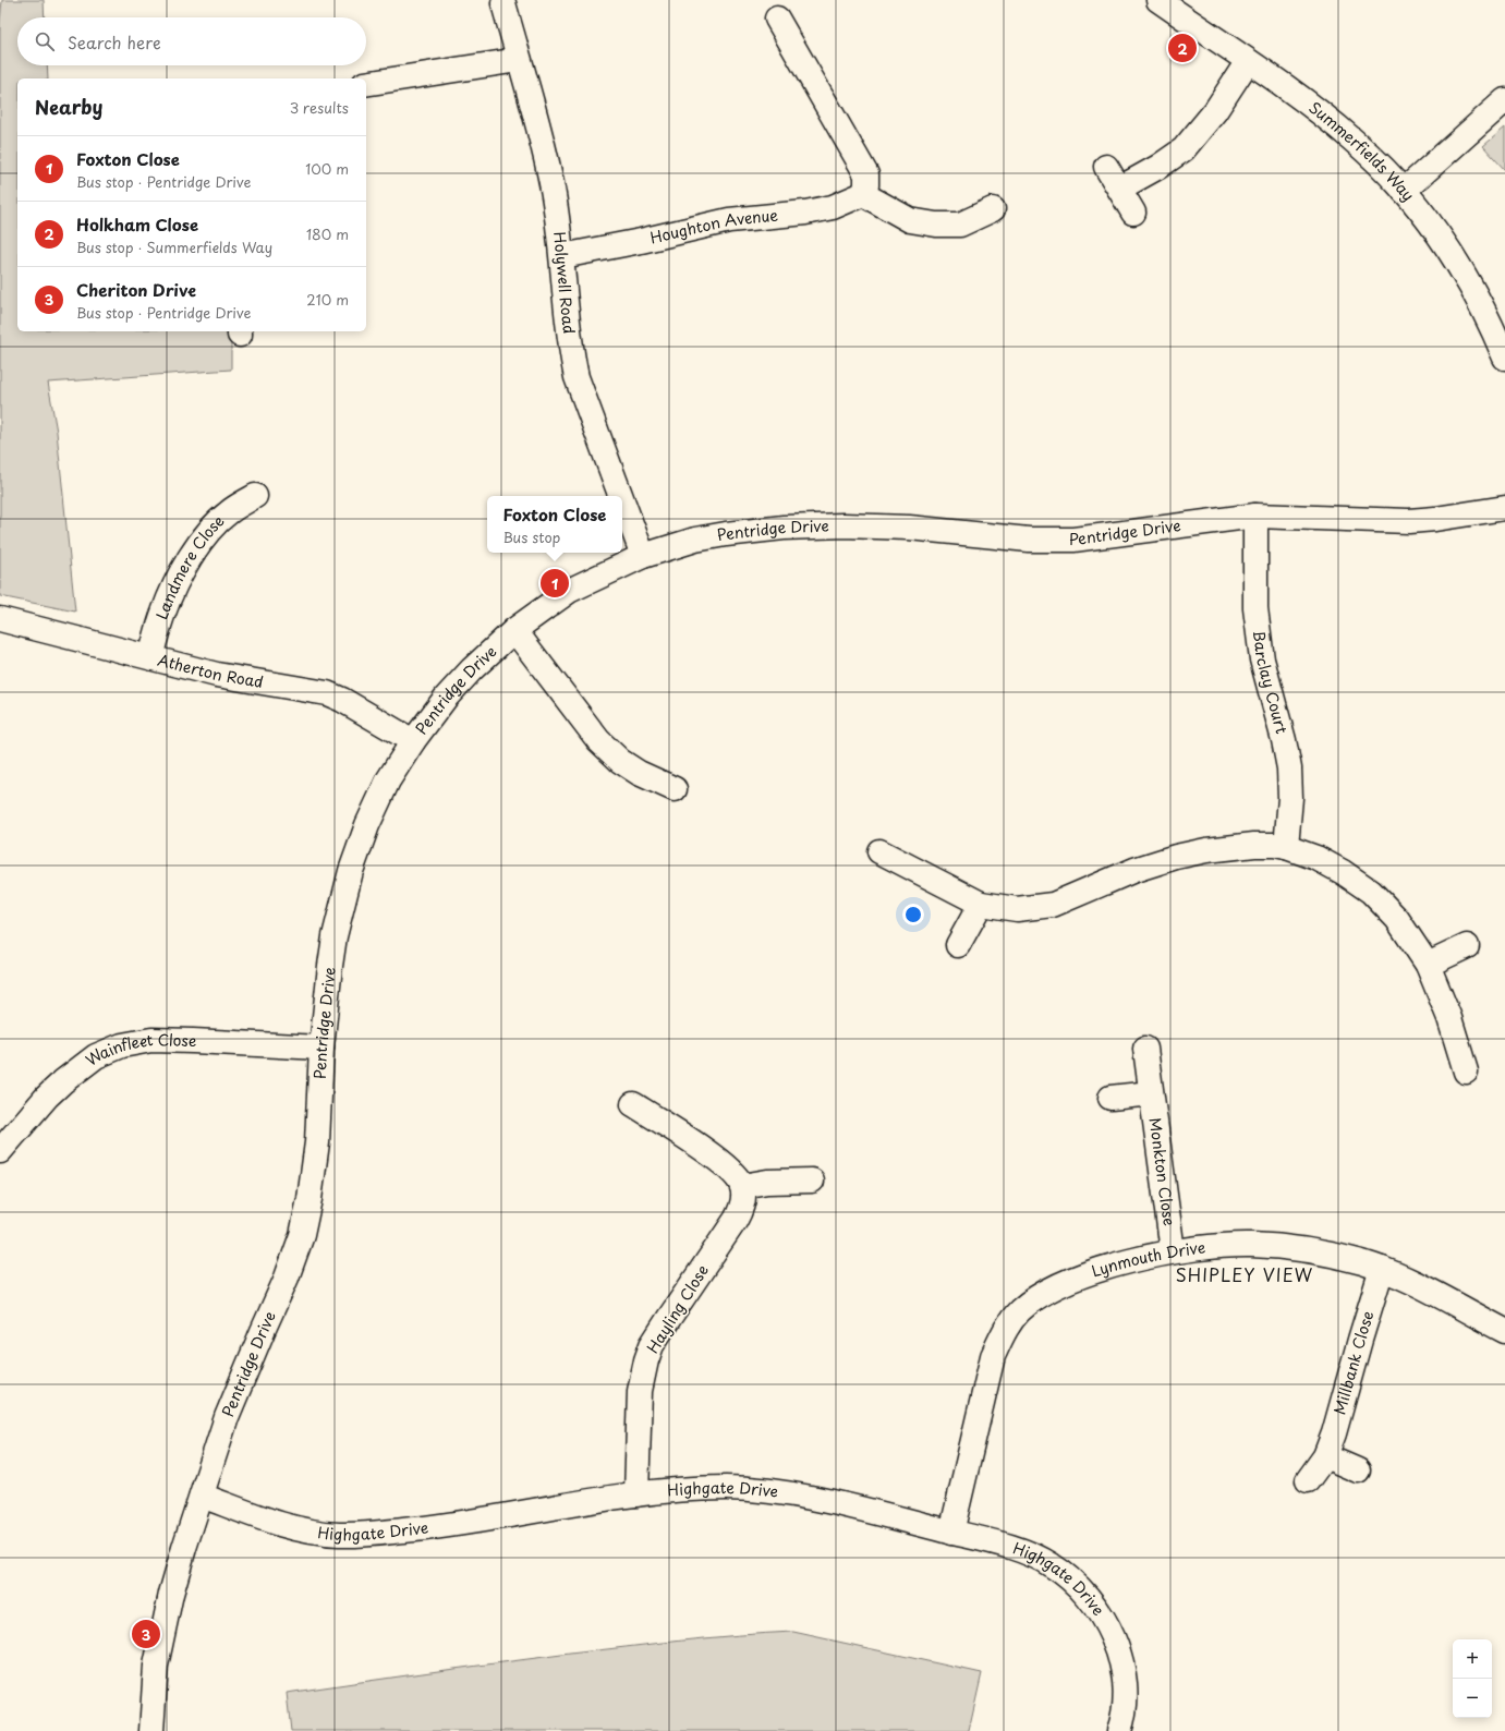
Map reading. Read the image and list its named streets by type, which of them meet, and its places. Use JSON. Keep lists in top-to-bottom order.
{
  "streets": {
    "street": [
      "Summerfields Way",
      "Houghton Avenue",
      "Holywell Road",
      "Pentridge Drive",
      "Landmere Close",
      "Atherton Road",
      "Barclay Court",
      "Wainfleet Close",
      "Monkton Close",
      "Lynmouth Drive",
      "Hayling Close",
      "Millbank Close",
      "Highgate Drive"
    ]
  },
  "crossings": [
    ["Houghton Avenue", "Holywell Road"],
    ["Holywell Road", "Pentridge Drive"],
    ["Pentridge Drive", "Atherton Road"],
    ["Pentridge Drive", "Barclay Court"],
    ["Pentridge Drive", "Wainfleet Close"],
    ["Pentridge Drive", "Highgate Drive"],
    ["Landmere Close", "Atherton Road"],
    ["Monkton Close", "Lynmouth Drive"],
    ["Lynmouth Drive", "Millbank Close"],
    ["Lynmouth Drive", "Highgate Drive"],
    ["Hayling Close", "Highgate Drive"]
  ],
  "districts": ["SHIPLEY VIEW"],
  "page": {
    "search": "Search here",
    "pins": ["2", "1", "3"],
    "heading": ["Nearby", "3 results"],
    "list": [
      {
        "mark": "1",
        "name": "Foxton Close",
        "note": "Bus stop · Pentridge Drive",
        "value": "100 m"
      },
      {
        "mark": "2",
        "name": "Holkham Close",
        "note": "Bus stop · Summerfields Way",
        "value": "180 m"
      },
      {
        "mark": "3",
        "name": "Cheriton Drive",
        "note": "Bus stop · Pentridge Drive",
        "value": "210 m"
      }
    ],
    "popup": ["Foxton Close", "Bus stop"],
    "map_buttons": ["+", "−"]
  }
}
